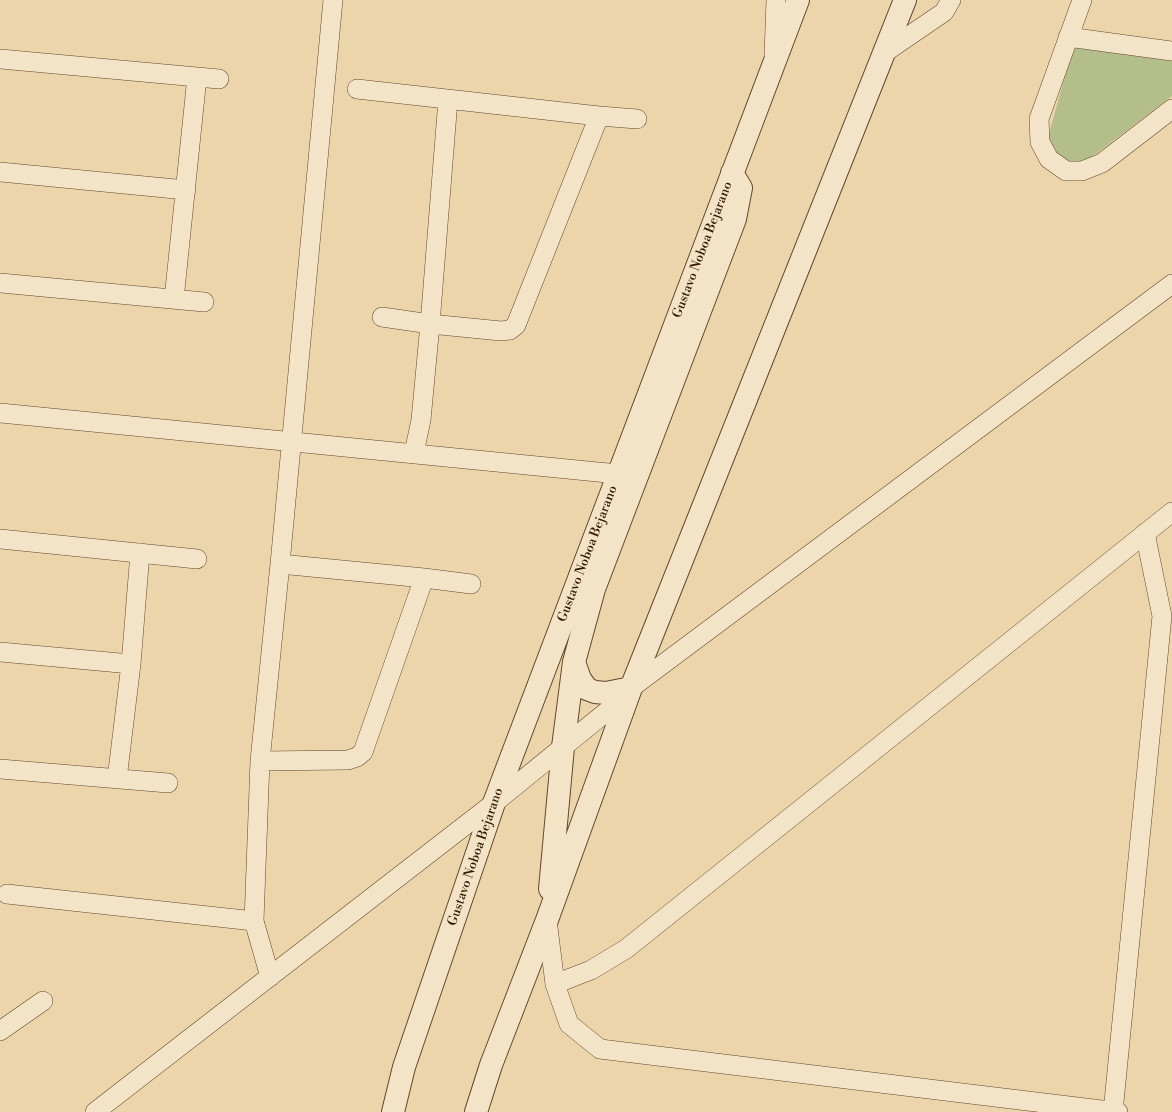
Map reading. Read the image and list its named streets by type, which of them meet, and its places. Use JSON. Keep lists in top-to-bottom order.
{
  "streets": {
    "street": ["Gustavo Noboa Bejarano"]
  }
}
